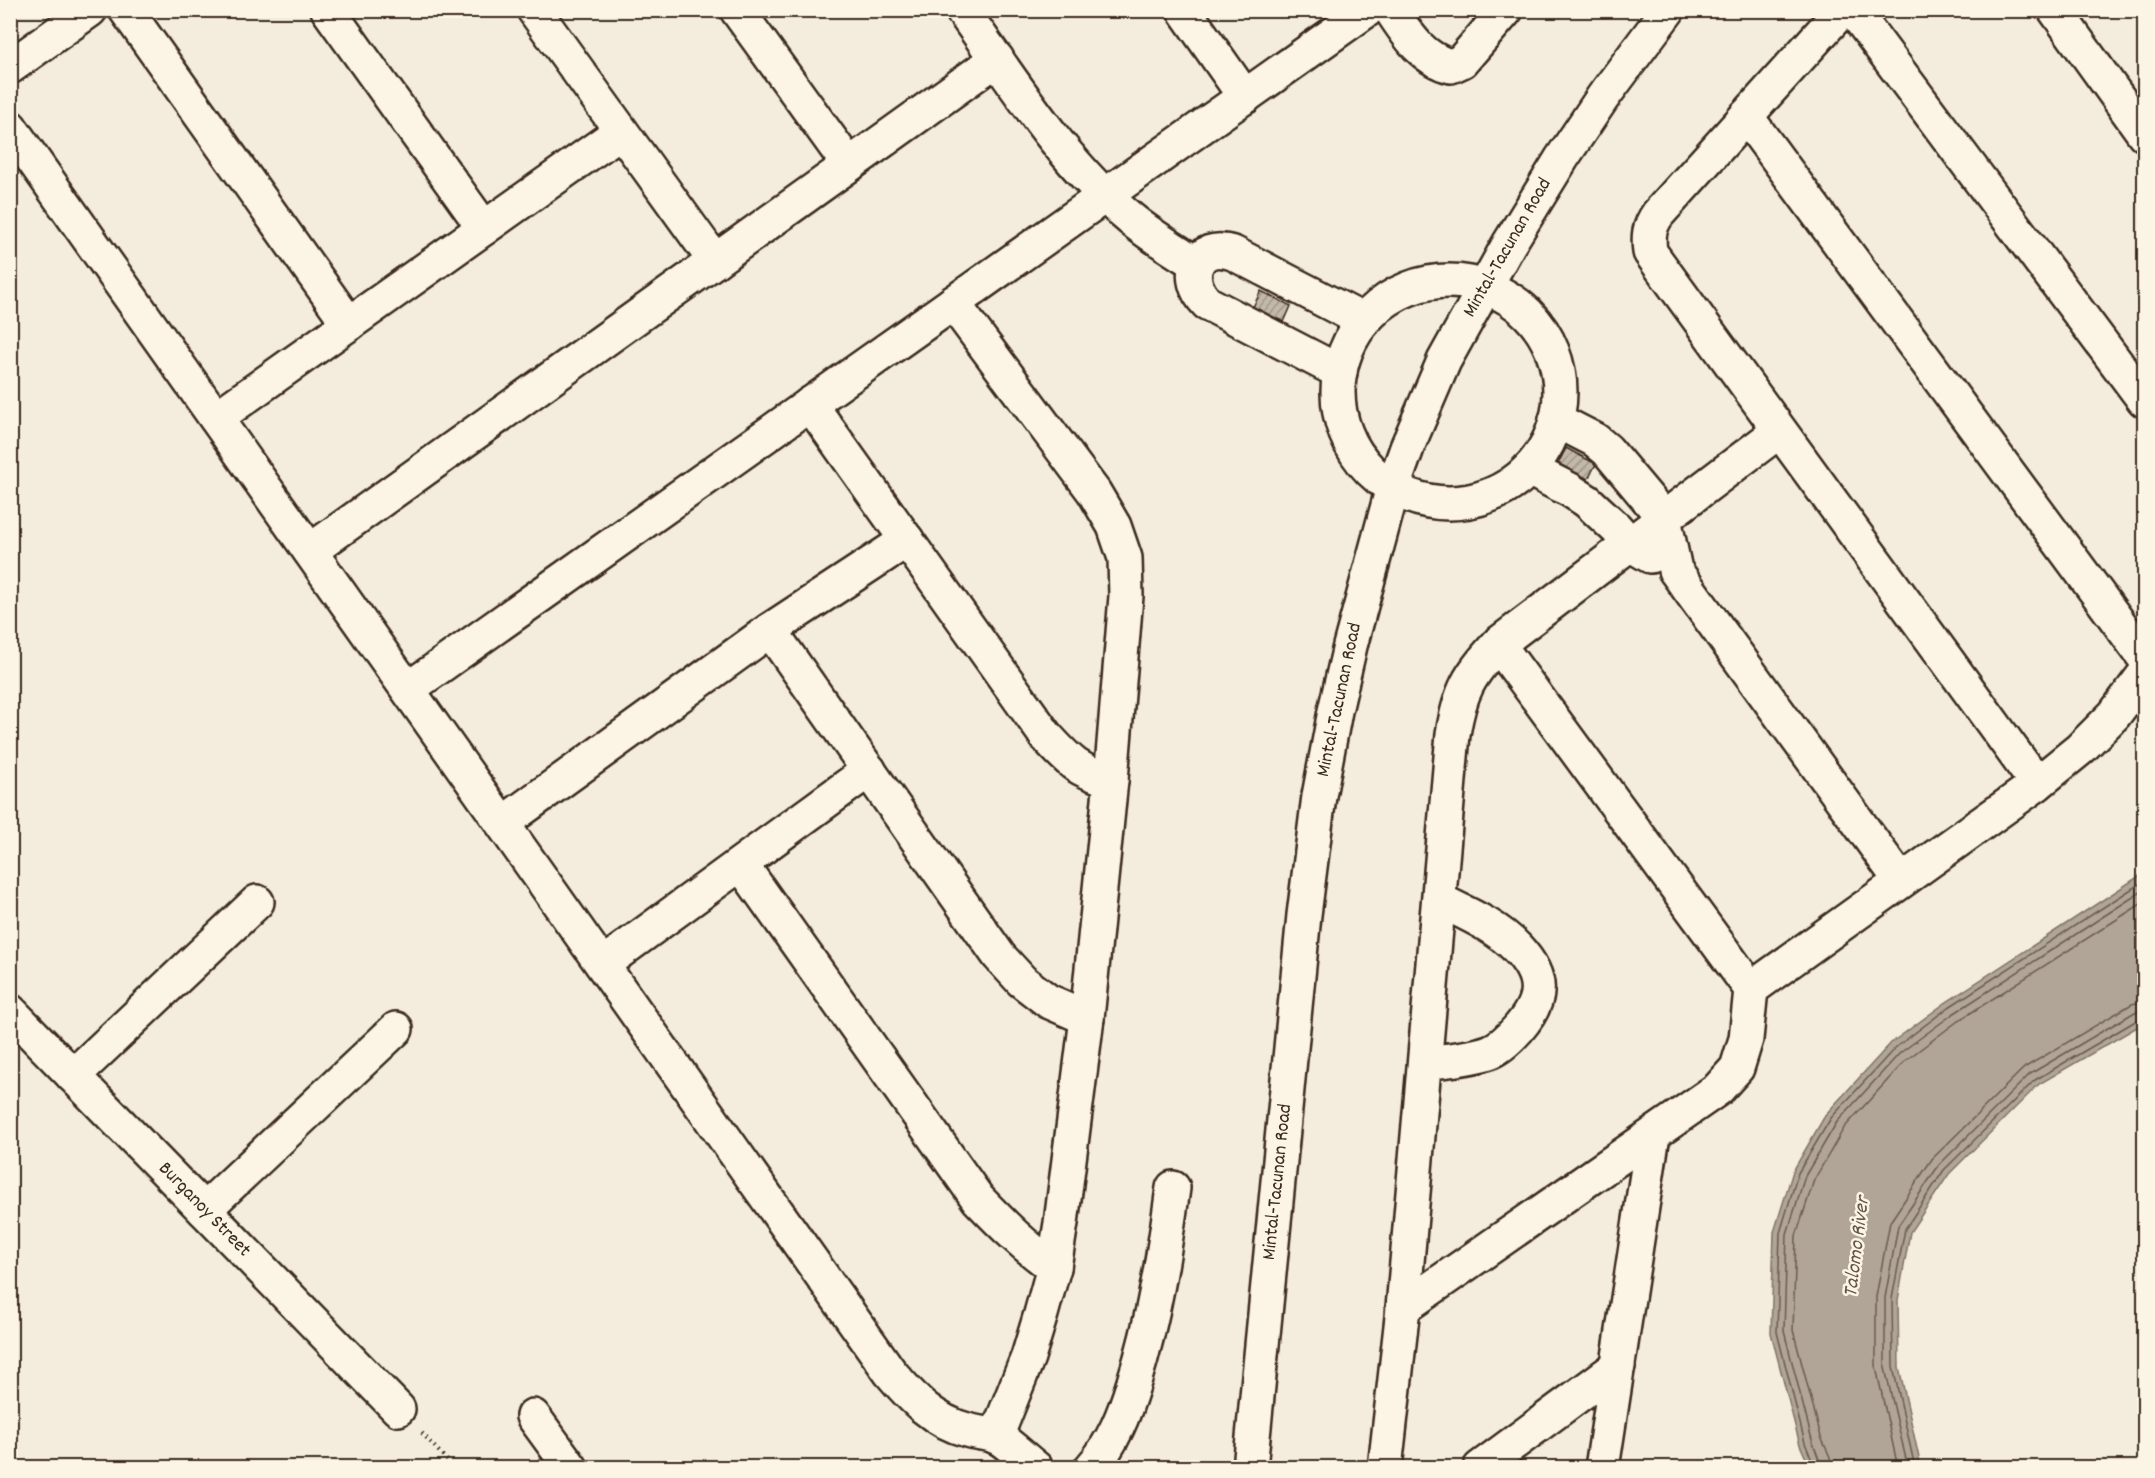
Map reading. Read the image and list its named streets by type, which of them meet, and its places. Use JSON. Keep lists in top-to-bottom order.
{
  "streets": {
    "street": ["Mintal-Tacunan Road", "Burganoy Street"]
  },
  "water": ["Talomo River"]
}
